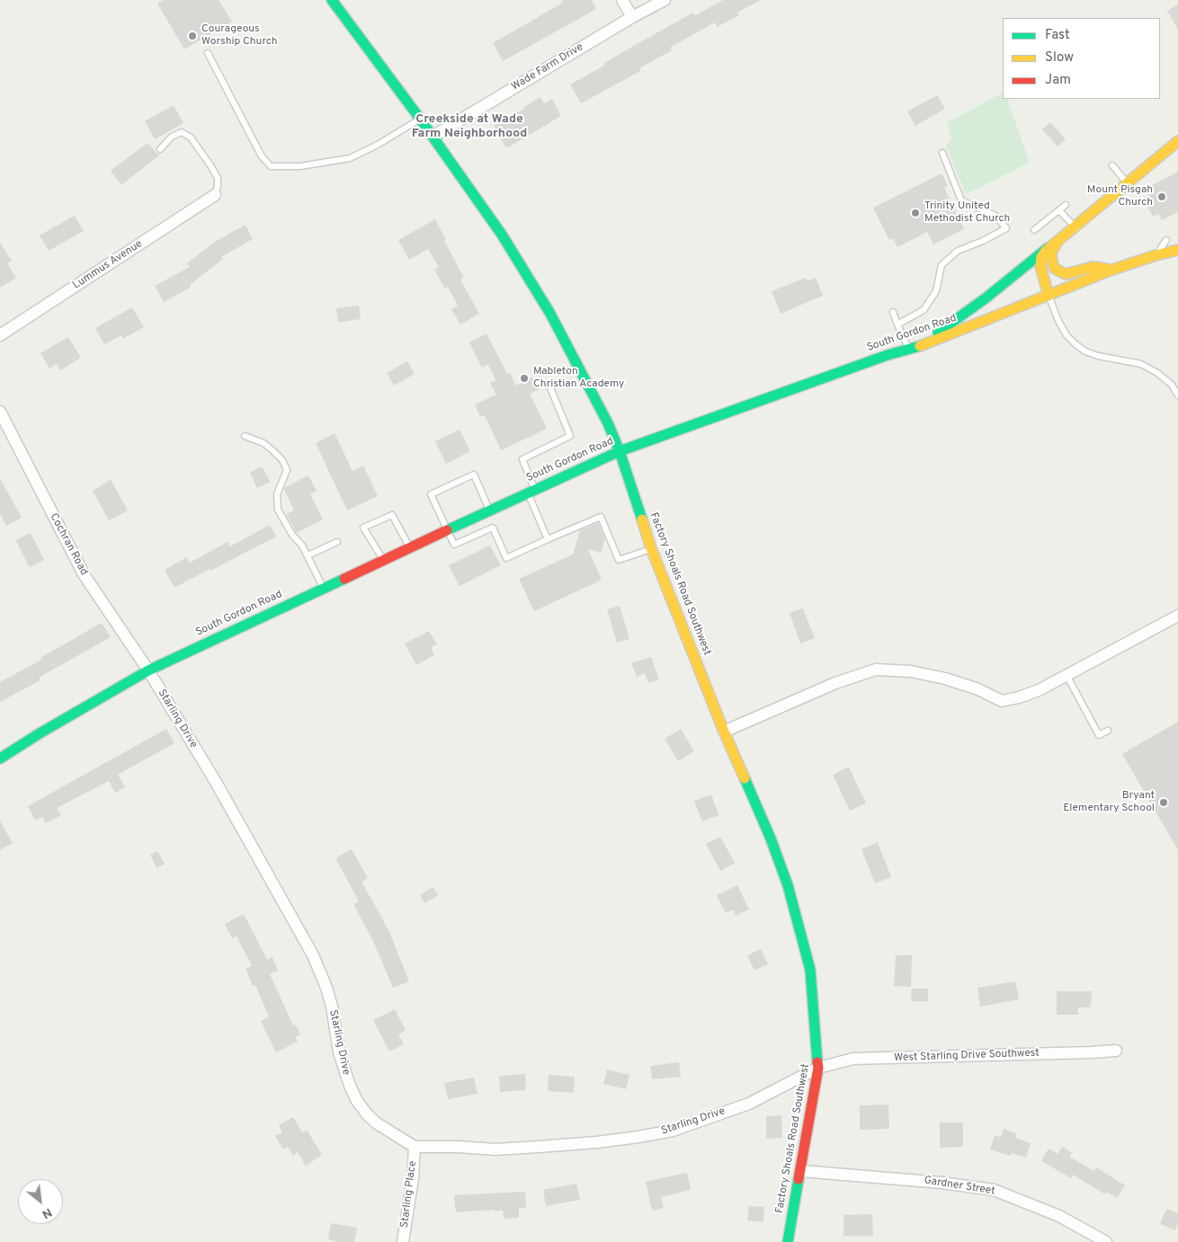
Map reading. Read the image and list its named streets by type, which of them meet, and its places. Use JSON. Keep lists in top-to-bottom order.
{
  "streets": {
    "street": [
      "Wade Farm Drive",
      "Lummus Avenue",
      "South Gordon Road",
      "Cochran Road",
      "Factory Shoals Road Southwest",
      "Starling Drive",
      "West Starling Drive Southwest",
      "Gardner Street",
      "Starling Place"
    ]
  },
  "crossings": [
    ["Wade Farm Drive", "Factory Shoals Road Southwest"],
    ["South Gordon Road", "Cochran Road"],
    ["South Gordon Road", "Factory Shoals Road Southwest"],
    ["South Gordon Road", "Starling Drive"],
    ["Cochran Road", "Starling Drive"],
    ["Factory Shoals Road Southwest", "Starling Drive"],
    ["Factory Shoals Road Southwest", "West Starling Drive Southwest"],
    ["Factory Shoals Road Southwest", "Gardner Street"],
    ["Starling Drive", "West Starling Drive Southwest"],
    ["Starling Drive", "Starling Place"]
  ],
  "districts": ["Creekside at Wade Farm Neighborhood"],
  "places": [
    "Courageous Worship Church",
    "Mount Pisgah Church",
    "Trinity United Methodist Church",
    "Mableton Christian Academy",
    "Bryant Elementary School"
  ],
  "legend": ["Fast", "Slow", "Jam"],
  "north": "bottom right"
}
